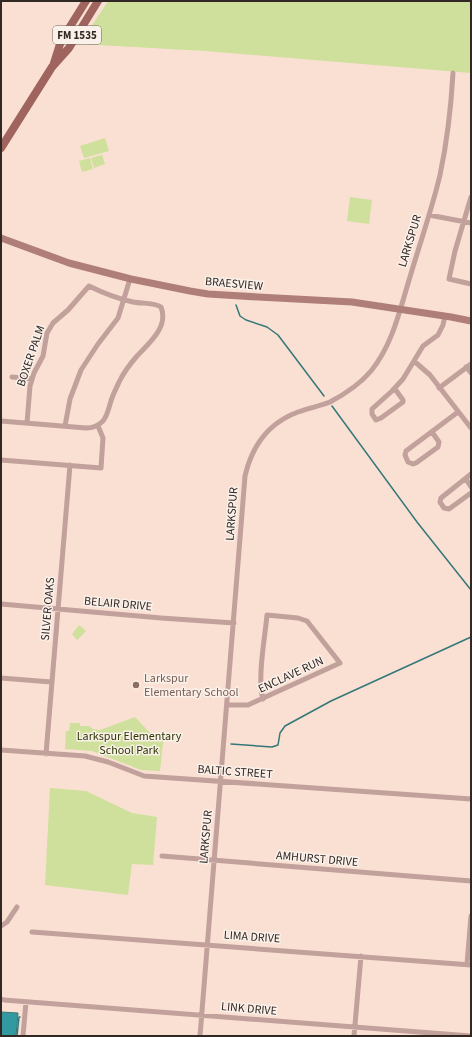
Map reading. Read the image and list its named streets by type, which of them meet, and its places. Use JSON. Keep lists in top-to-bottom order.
{
  "streets": {
    "main road": ["FM 1535"],
    "street": [
      "LARKSPUR",
      "BRAESVIEW",
      "BOXER PALM",
      "BELAIR DRIVE",
      "SILVER OAKS",
      "ENCLAVE RUN",
      "BALTIC STREET",
      "AMHURST DRIVE",
      "LIMA DRIVE",
      "LINK DRIVE"
    ]
  },
  "crossings": [
    ["LARKSPUR", "BRAESVIEW"],
    ["LARKSPUR", "BELAIR DRIVE"],
    ["LARKSPUR", "ENCLAVE RUN"],
    ["LARKSPUR", "BALTIC STREET"],
    ["LARKSPUR", "AMHURST DRIVE"],
    ["LARKSPUR", "LIMA DRIVE"],
    ["LARKSPUR", "LINK DRIVE"],
    ["BELAIR DRIVE", "SILVER OAKS"],
    ["SILVER OAKS", "BALTIC STREET"]
  ],
  "parks": ["Larkspur Elementary School Park"],
  "places": ["Larkspur Elementary School"]
}
